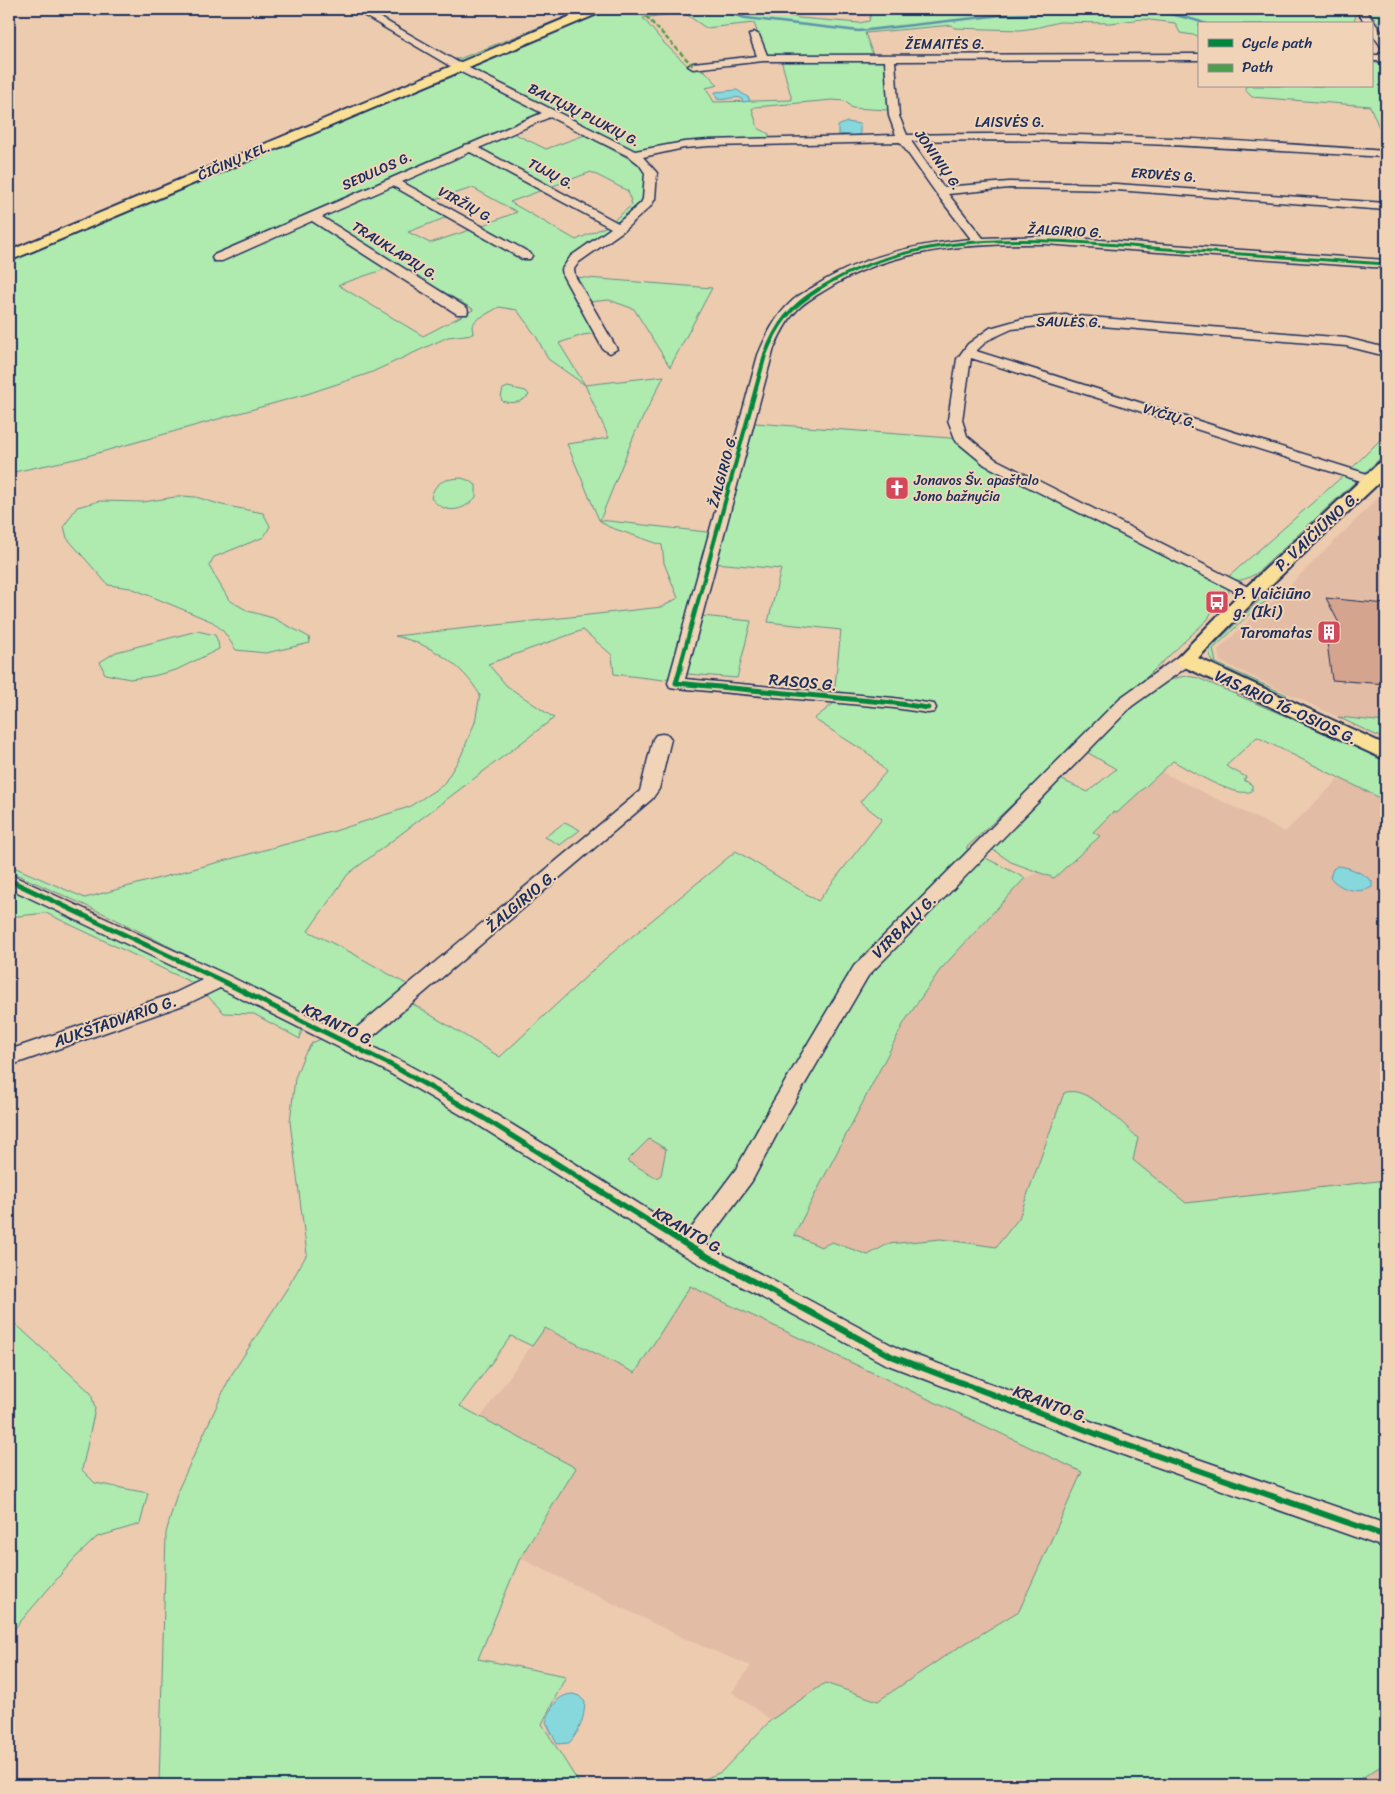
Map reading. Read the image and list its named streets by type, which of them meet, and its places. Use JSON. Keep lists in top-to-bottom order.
{
  "streets": {
    "main road": ["ČIČINŲ KEL.", "P. VAIČIŪNO G.", "VASARIO 16-OSIOS G."],
    "street": [
      "ŽEMAITĖS G.",
      "BALTŲJŲ PLUKIŲ G.",
      "LAISVĖS G.",
      "JONINIŲ G.",
      "SEDULOS G.",
      "TUJŲ G.",
      "ERDVĖS G.",
      "VIRŽIŲ G.",
      "ŽALGIRIO G.",
      "TRAUKLAPIŲ G.",
      "SAULĖS G.",
      "VYČIŲ G.",
      "RASOS G.",
      "VIRBALŲ G.",
      "AUKŠTADVARIO G.",
      "KRANTO G."
    ]
  },
  "crossings": [
    ["ŽEMAITĖS G.", "JONINIŲ G."],
    ["BALTŲJŲ PLUKIŲ G.", "LAISVĖS G."],
    ["BALTŲJŲ PLUKIŲ G.", "ČIČINŲ KEL."],
    ["BALTŲJŲ PLUKIŲ G.", "SEDULOS G."],
    ["BALTŲJŲ PLUKIŲ G.", "TUJŲ G."],
    ["LAISVĖS G.", "JONINIŲ G."],
    ["JONINIŲ G.", "ERDVĖS G."],
    ["JONINIŲ G.", "ŽALGIRIO G."],
    ["SEDULOS G.", "TUJŲ G."],
    ["SEDULOS G.", "VIRŽIŲ G."],
    ["SEDULOS G.", "TRAUKLAPIŲ G."],
    ["ŽALGIRIO G.", "RASOS G."],
    ["ŽALGIRIO G.", "KRANTO G."],
    ["SAULĖS G.", "VYČIŲ G."],
    ["VYČIŲ G.", "P. VAIČIŪNO G."],
    ["P. VAIČIŪNO G.", "VASARIO 16-OSIOS G."],
    ["P. VAIČIŪNO G.", "VIRBALŲ G."],
    ["VASARIO 16-OSIOS G.", "VIRBALŲ G."],
    ["VIRBALŲ G.", "KRANTO G."],
    ["AUKŠTADVARIO G.", "KRANTO G."]
  ],
  "places": {
    "church": ["Jonavos Šv. apaštalo Jono bažnyčia"],
    "bus stop": ["P. Vaičiūno g. (Iki)"],
    "building": ["Taromatas"]
  },
  "legend": ["Cycle path", "Path"]
}
